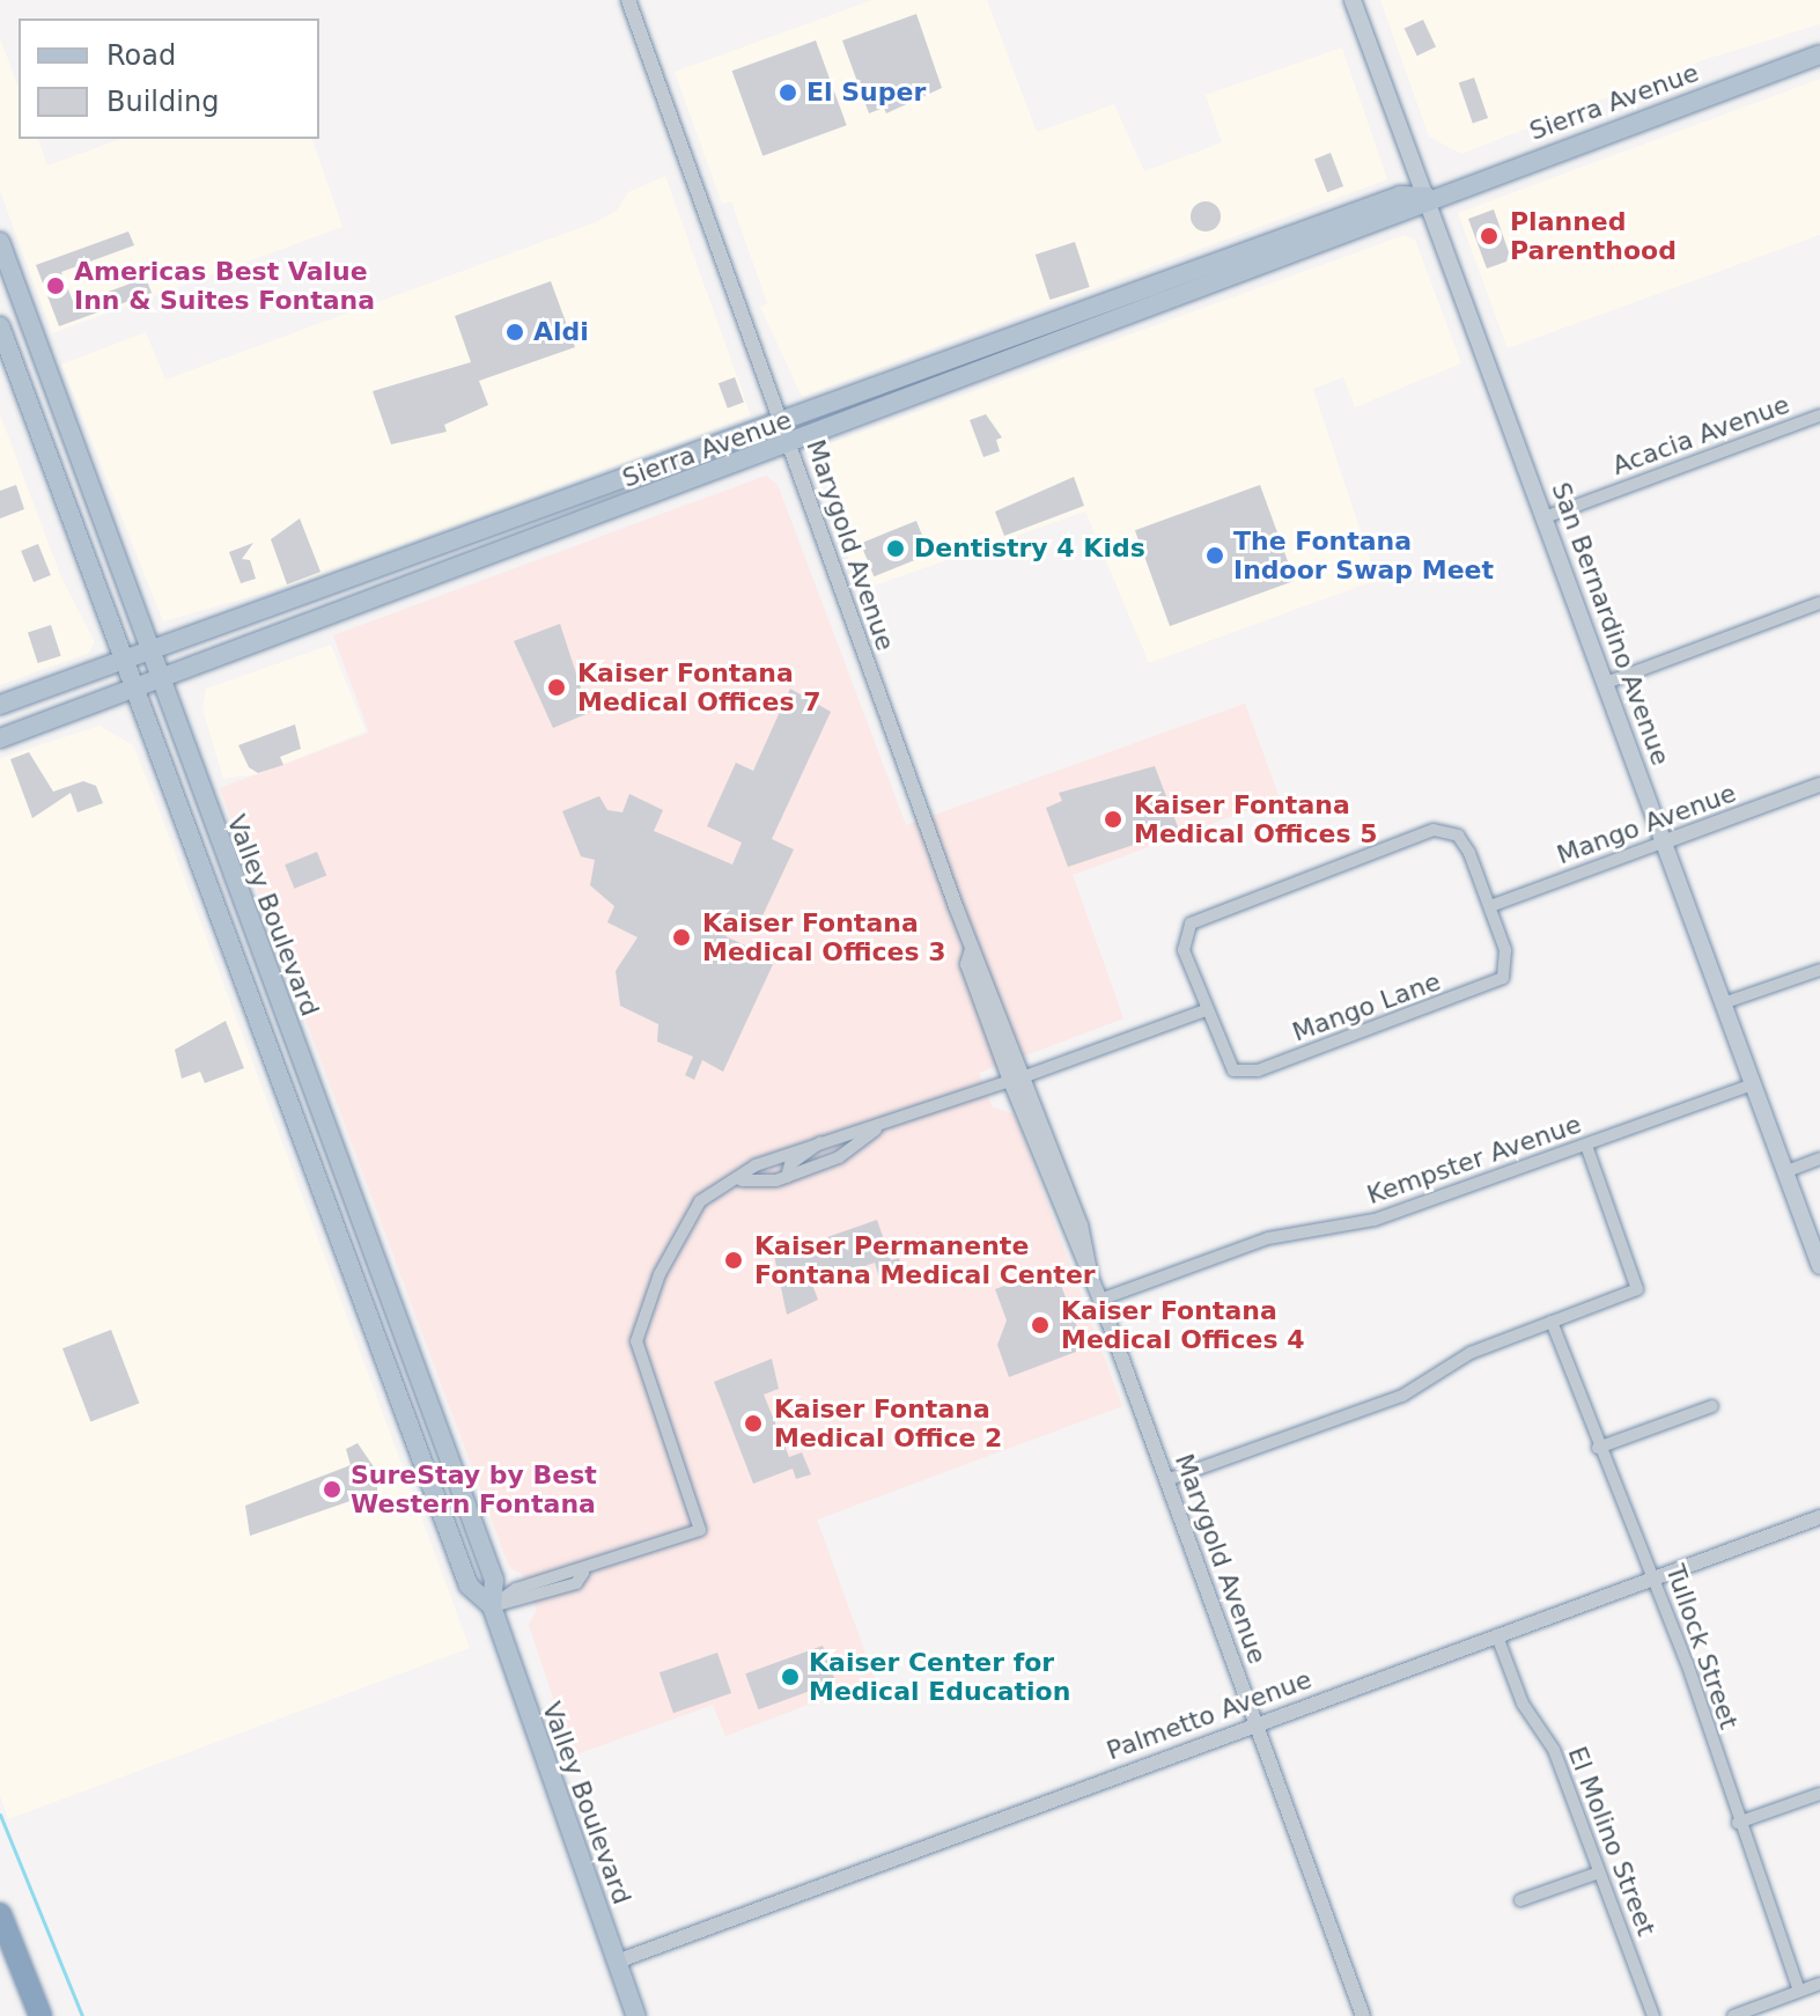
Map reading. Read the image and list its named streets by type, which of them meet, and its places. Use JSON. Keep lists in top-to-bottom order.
{
  "streets": {
    "main road": ["Sierra Avenue", "San Bernardino Avenue", "Valley Boulevard"],
    "street": [
      "Acacia Avenue",
      "Marygold Avenue",
      "Mango Avenue",
      "Mango Lane",
      "Kempster Avenue",
      "Tullock Street",
      "Palmetto Avenue",
      "El Molino Street"
    ]
  },
  "crossings": [
    ["Sierra Avenue", "Marygold Avenue"],
    ["Sierra Avenue", "San Bernardino Avenue"],
    ["Sierra Avenue", "Valley Boulevard"],
    ["Acacia Avenue", "San Bernardino Avenue"],
    ["Marygold Avenue", "Kempster Avenue"],
    ["Marygold Avenue", "Palmetto Avenue"],
    ["San Bernardino Avenue", "Mango Avenue"],
    ["San Bernardino Avenue", "Kempster Avenue"],
    ["Mango Avenue", "Mango Lane"],
    ["Valley Boulevard", "Palmetto Avenue"],
    ["Tullock Street", "Palmetto Avenue"],
    ["Palmetto Avenue", "El Molino Street"]
  ],
  "places": [
    "El Super",
    "Planned Parenthood",
    "Americas Best Value Inn & Suites Fontana",
    "Aldi",
    "Dentistry 4 Kids",
    "The Fontana Indoor Swap Meet",
    "Kaiser Fontana Medical Offices 7",
    "Kaiser Fontana Medical Offices 5",
    "Kaiser Fontana Medical Offices 3",
    "Kaiser Permanente Fontana Medical Center",
    "Kaiser Fontana Medical Offices 4",
    "Kaiser Fontana Medical Office 2",
    "SureStay by Best Western Fontana",
    "Kaiser Center for Medical Education"
  ],
  "legend": ["Road", "Building"]
}
